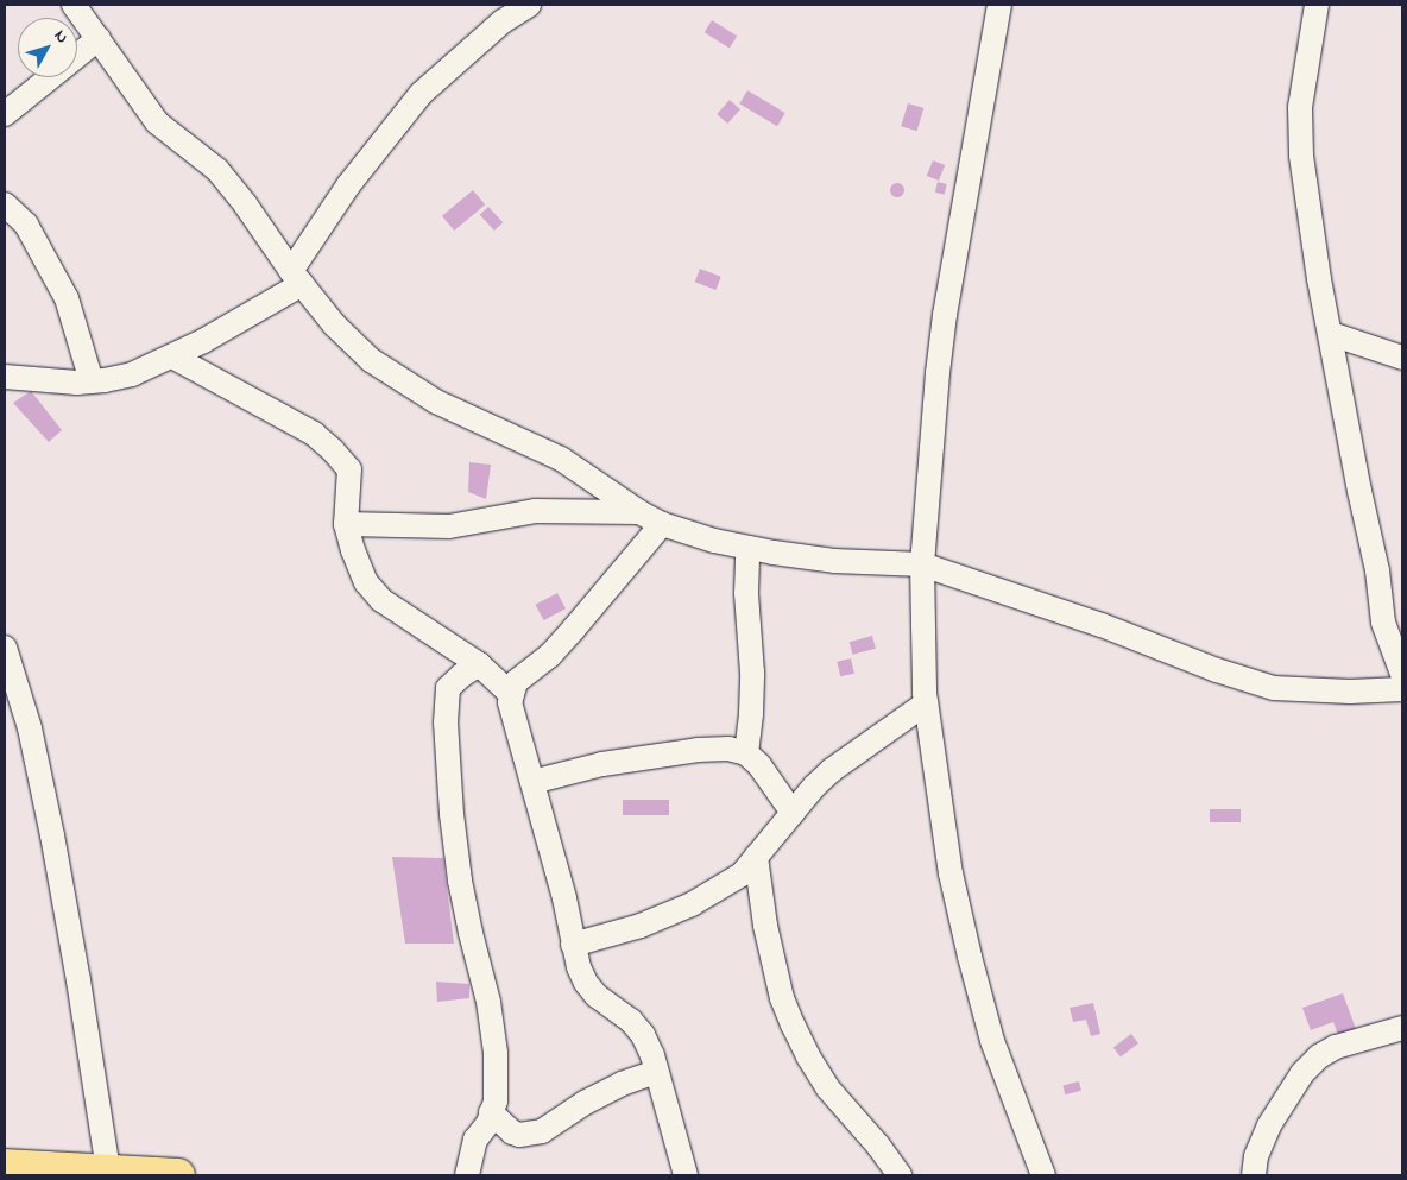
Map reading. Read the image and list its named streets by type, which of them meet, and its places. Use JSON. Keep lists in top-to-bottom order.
{
  "north": "top right"
}
